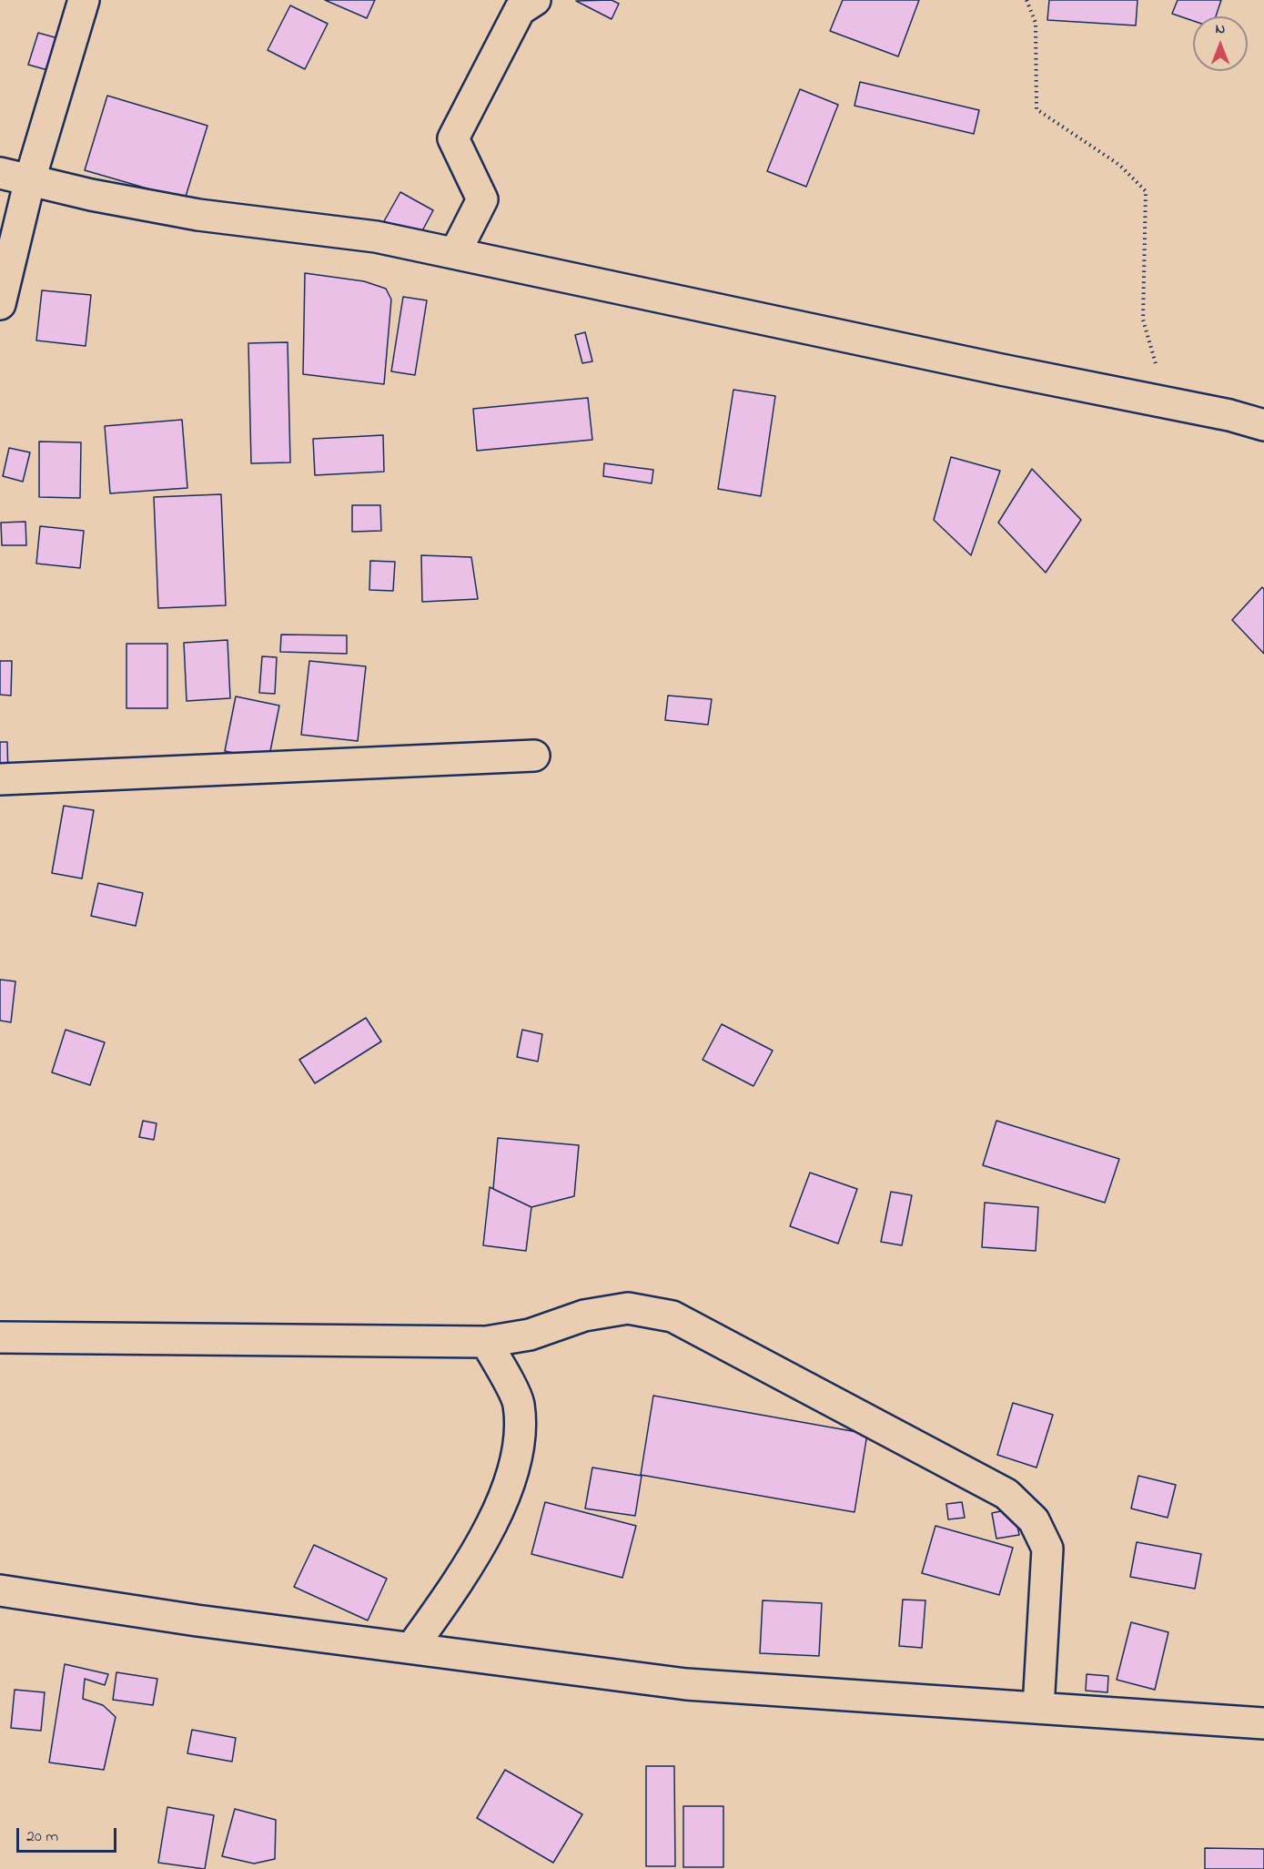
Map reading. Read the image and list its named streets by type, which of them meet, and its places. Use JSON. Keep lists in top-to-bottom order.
{
  "scale_bar": "20 m",
  "north": "top"
}
